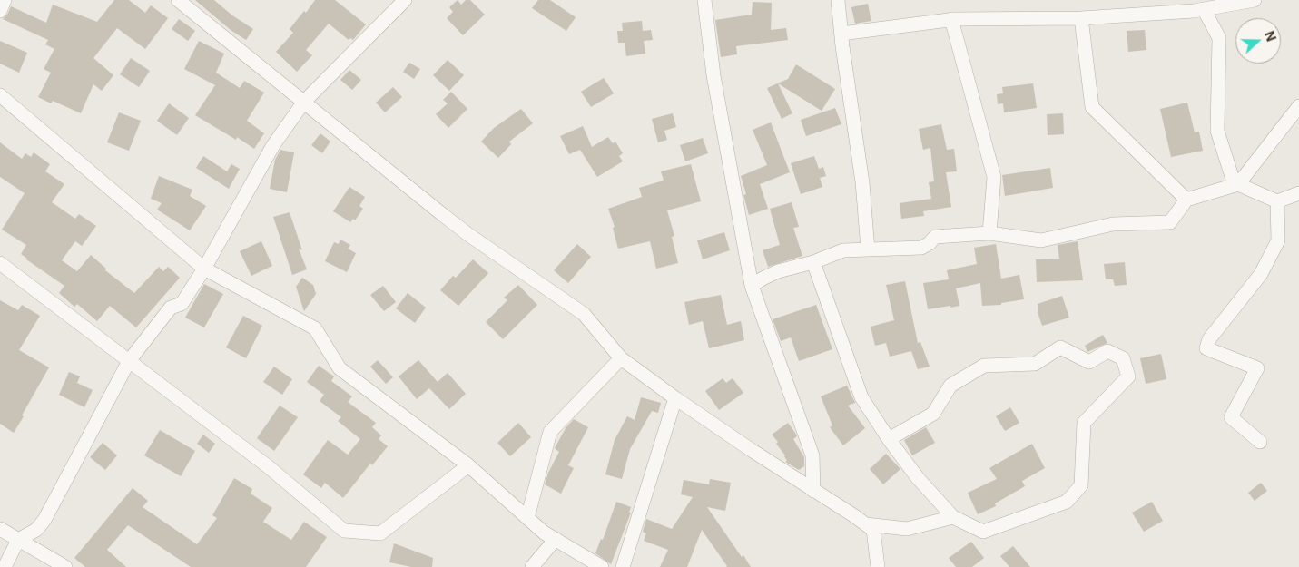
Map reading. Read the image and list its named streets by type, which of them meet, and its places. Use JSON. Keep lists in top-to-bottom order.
{
  "north": "right"
}
